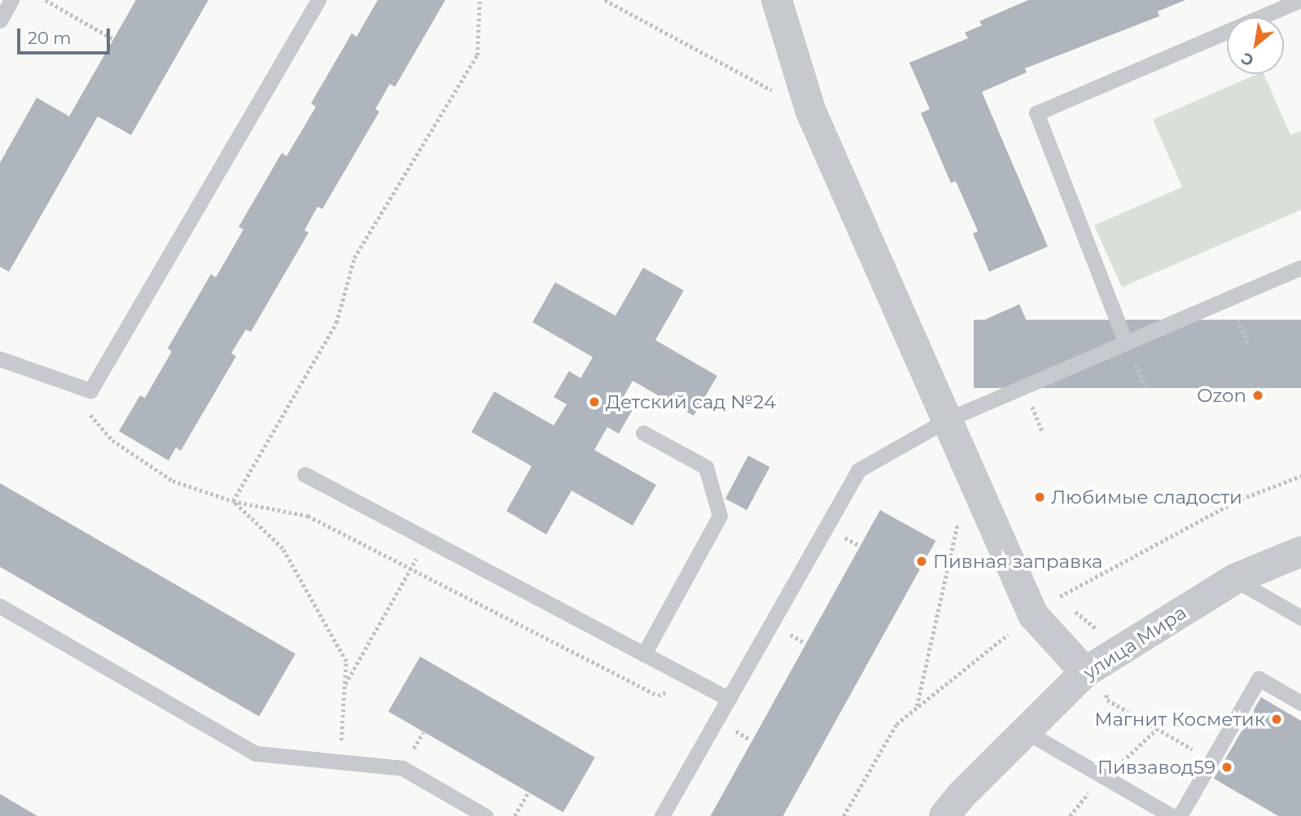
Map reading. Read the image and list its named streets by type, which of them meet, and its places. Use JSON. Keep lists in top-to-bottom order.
{
  "streets": {
    "street": ["улица Мира"]
  },
  "places": [
    "Ozon",
    "Детский сад №24",
    "Любимые сладости",
    "Пивная заправка",
    "Магнит Косметик",
    "Пивзавод59"
  ],
  "scale_bar": "20 m",
  "north": "bottom left"
}
